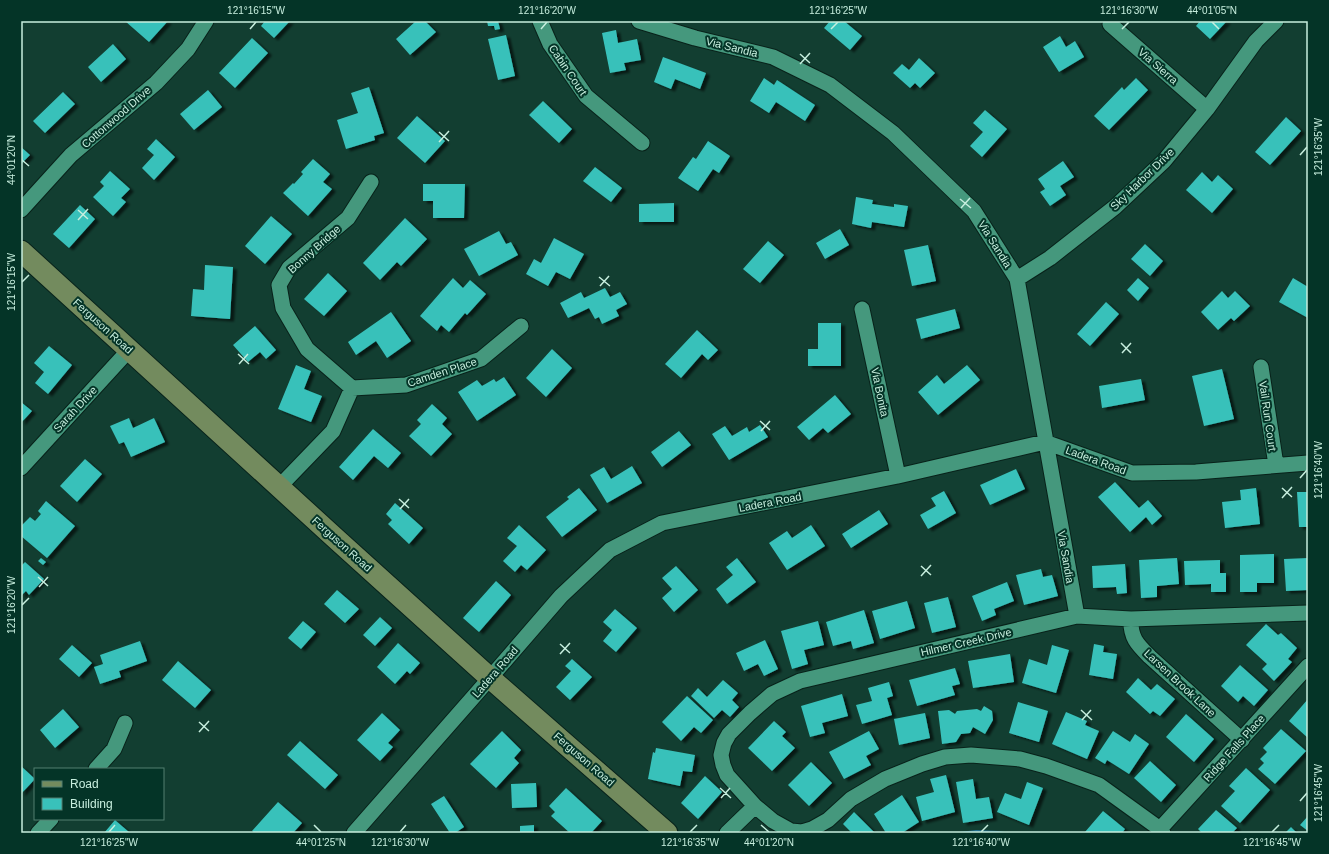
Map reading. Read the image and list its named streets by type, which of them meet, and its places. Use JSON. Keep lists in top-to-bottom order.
{
  "streets": {
    "street": [
      "Via Sandia",
      "Via Sierra",
      "Cabin Court",
      "Cottonwood Drive",
      "Sky Harbor Drive",
      "Bonny Bridge",
      "Ferguson Road",
      "Camden Place",
      "Via Bonita",
      "Sarah Drive",
      "Vail Run Court",
      "Ladera Road",
      "Hilmer Creek Drive",
      "Larsen Brook Lane",
      "Ridge Falls Place"
    ]
  },
  "crossings": [
    ["Via Sandia", "Sky Harbor Drive"],
    ["Via Sandia", "Ladera Road"],
    ["Via Sandia", "Hilmer Creek Drive"],
    ["Via Sierra", "Sky Harbor Drive"],
    ["Bonny Bridge", "Camden Place"],
    ["Ferguson Road", "Sarah Drive"],
    ["Ferguson Road", "Ladera Road"],
    ["Via Bonita", "Ladera Road"],
    ["Vail Run Court", "Ladera Road"],
    ["Hilmer Creek Drive", "Larsen Brook Lane"],
    ["Hilmer Creek Drive", "Ridge Falls Place"],
    ["Larsen Brook Lane", "Ridge Falls Place"]
  ],
  "legend": ["Road", "Building"],
  "coordinates": [
    "121°16'15\"W",
    "121°16'20\"W",
    "121°16'25\"W",
    "121°16'30\"W",
    "44°01'05\"N",
    "121°16'35\"W",
    "44°01'20\"N",
    "121°16'40\"W",
    "121°16'45\"W",
    "44°01'25\"N"
  ]
}
